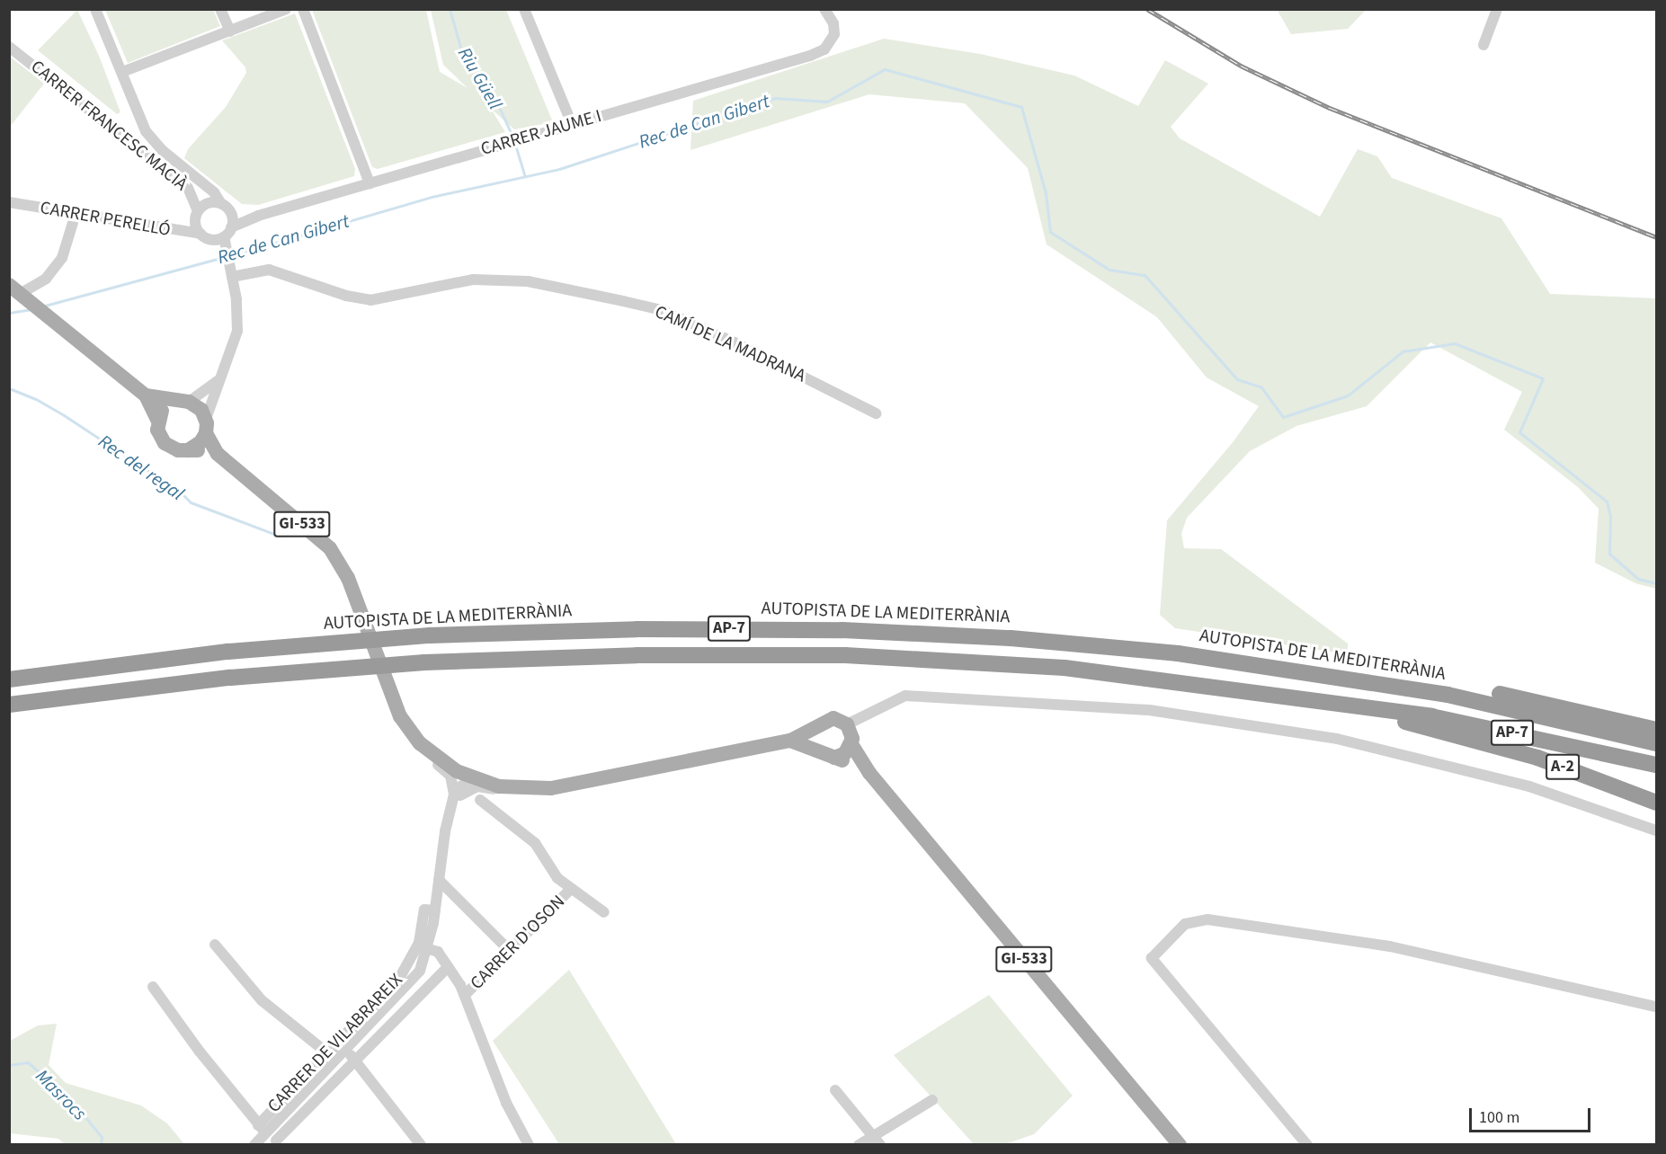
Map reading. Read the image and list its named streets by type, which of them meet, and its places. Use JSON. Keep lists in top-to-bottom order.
{
  "streets": {
    "highway": ["AUTOPISTA DE LA MEDITERRÀNIA", "AP-7", "A-2"],
    "main road": ["GI-533"],
    "street": [
      "CARRER FRANCESC MACIÀ",
      "CARRER JAUME I",
      "CARRER PERELLÓ",
      "CAMÍ DE LA MADRANA",
      "CARRER D'OSON",
      "CARRER DE VILABRAREIX"
    ]
  },
  "crossings": [
    ["CARRER FRANCESC MACIÀ", "CARRER JAUME I"],
    ["CARRER FRANCESC MACIÀ", "CARRER PERELLÓ"],
    ["CARRER JAUME I", "CARRER PERELLÓ"],
    ["AP-7", "A-2"]
  ],
  "water": [
    "Riu Güell",
    "Rec de Can Gibert",
    "Rec del regal",
    "Masrocs"
  ],
  "scale_bar": "100 m"
}
